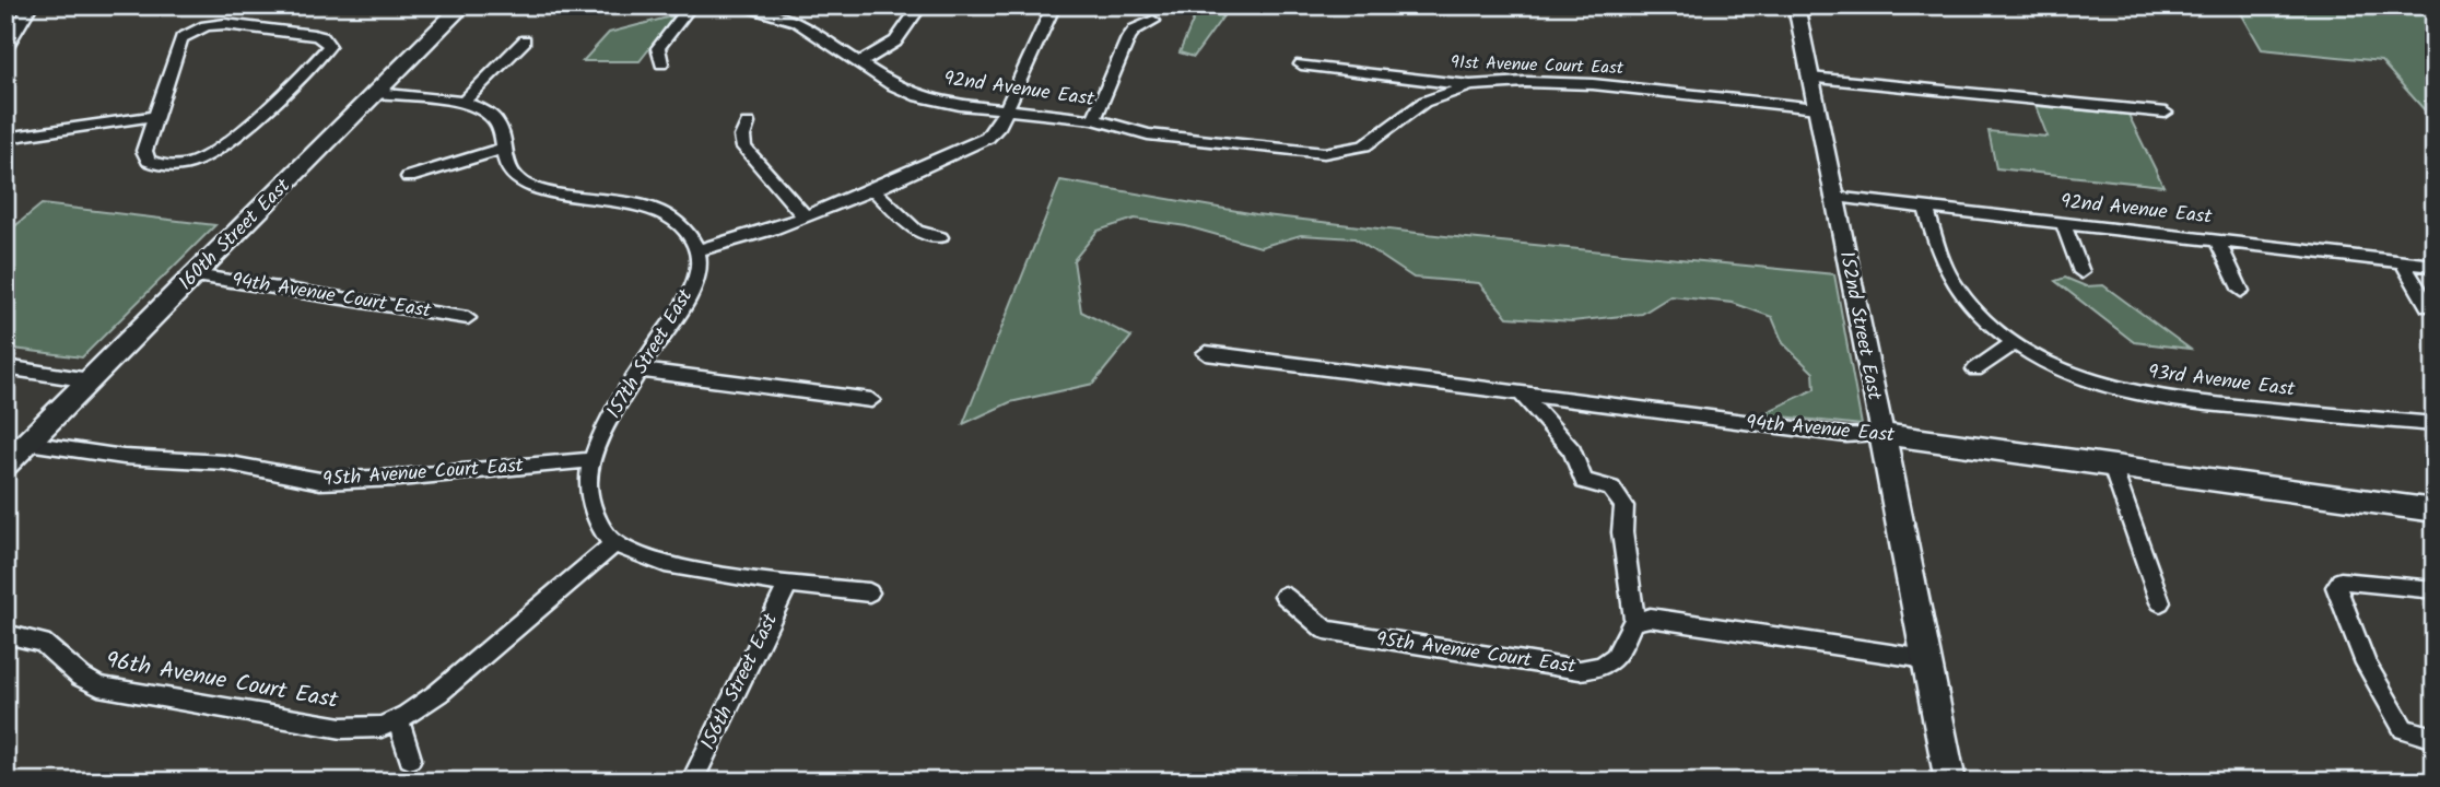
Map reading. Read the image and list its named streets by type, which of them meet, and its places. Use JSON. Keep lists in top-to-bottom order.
{
  "streets": {
    "main road": ["160th Street East", "152nd Street East", "94th Avenue East"],
    "street": [
      "91st Avenue Court East",
      "92nd Avenue East",
      "94th Avenue Court East",
      "157th Street East",
      "93rd Avenue East",
      "95th Avenue Court East",
      "96th Avenue Court East",
      "156th Street East"
    ]
  },
  "crossings": [
    ["91st Avenue Court East", "92nd Avenue East"],
    ["91st Avenue Court East", "152nd Street East"],
    ["92nd Avenue East", "152nd Street East"],
    ["92nd Avenue East", "93rd Avenue East"],
    ["160th Street East", "94th Avenue Court East"],
    ["160th Street East", "95th Avenue Court East"],
    ["152nd Street East", "94th Avenue East"],
    ["157th Street East", "95th Avenue Court East"]
  ]
}
